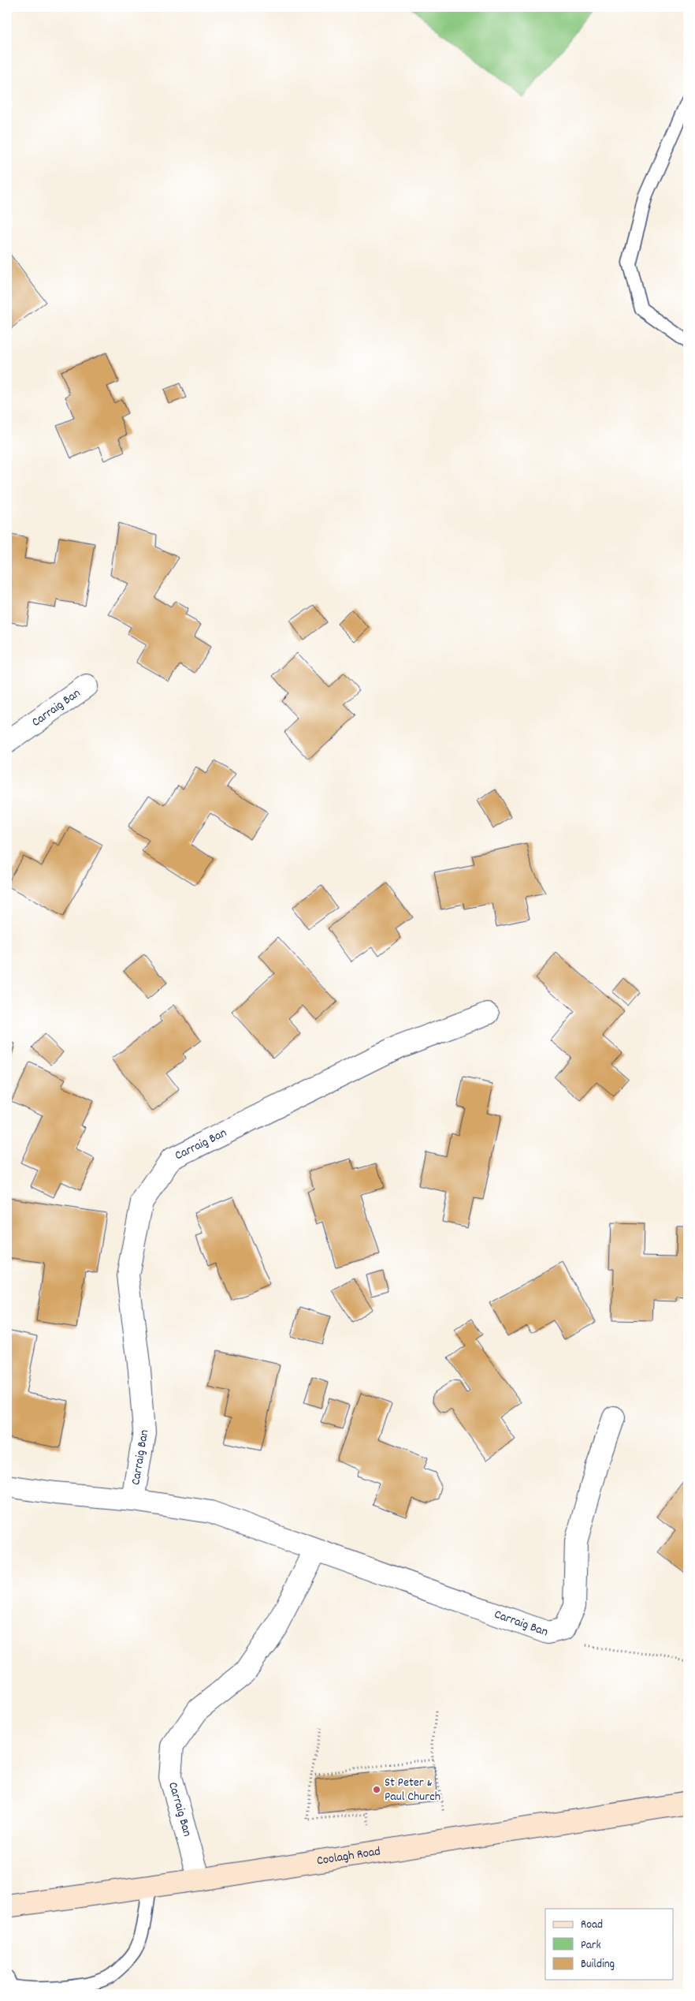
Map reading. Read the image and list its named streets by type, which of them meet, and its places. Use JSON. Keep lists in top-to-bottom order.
{
  "streets": {
    "street": ["Carraig Ban", "Coolagh Road"]
  },
  "crossings": [
    ["Carraig Ban", "Coolagh Road"]
  ],
  "places": ["St Peter & Paul Church"],
  "legend": ["Road", "Park", "Building"]
}
